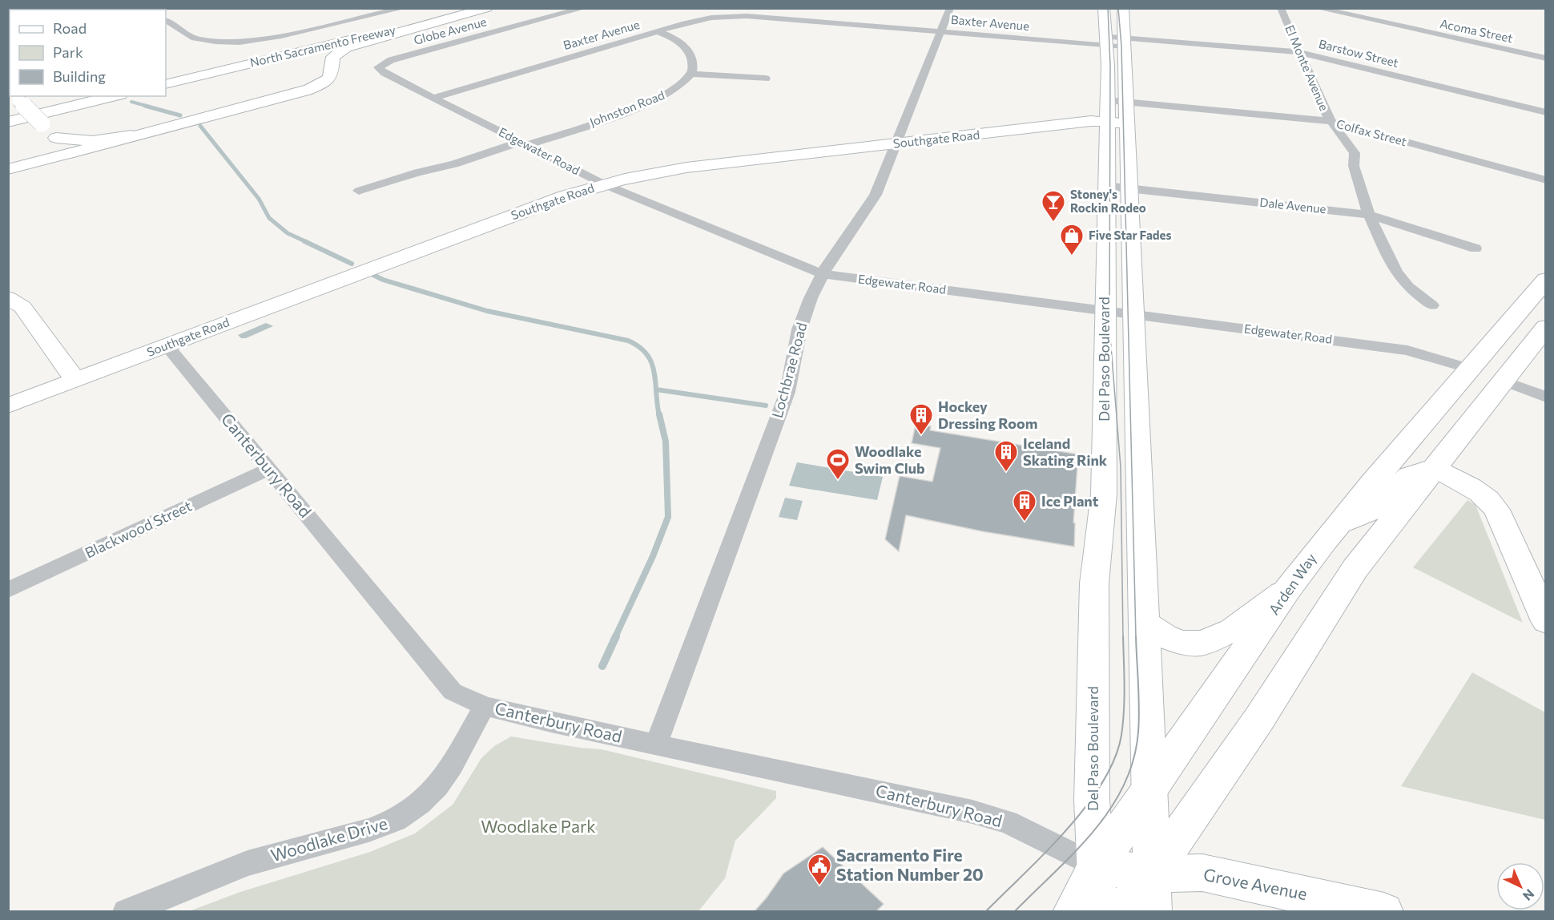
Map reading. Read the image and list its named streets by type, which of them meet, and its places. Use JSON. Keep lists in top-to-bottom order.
{
  "streets": {
    "main road": [
      "North Sacramento Freeway",
      "Southgate Road",
      "Del Paso Boulevard",
      "Arden Way",
      "Grove Avenue"
    ],
    "street": [
      "Baxter Avenue",
      "Globe Avenue",
      "Acoma Street",
      "Barstow Street",
      "El Monte Avenue",
      "Johnston Road",
      "Colfax Street",
      "Edgewater Road",
      "Dale Avenue",
      "Lochbrae Road",
      "Canterbury Road",
      "Blackwood Street",
      "Woodlake Drive"
    ]
  },
  "crossings": [
    ["Baxter Avenue", "Barstow Street"],
    ["Baxter Avenue", "Edgewater Road"],
    ["Baxter Avenue", "Del Paso Boulevard"],
    ["Baxter Avenue", "Lochbrae Road"],
    ["Globe Avenue", "Edgewater Road"],
    ["Barstow Street", "El Monte Avenue"],
    ["Barstow Street", "Del Paso Boulevard"],
    ["El Monte Avenue", "Colfax Street"],
    ["Johnston Road", "Edgewater Road"],
    ["Colfax Street", "Del Paso Boulevard"],
    ["Southgate Road", "Edgewater Road"],
    ["Southgate Road", "Del Paso Boulevard"],
    ["Southgate Road", "Lochbrae Road"],
    ["Southgate Road", "Canterbury Road"],
    ["Edgewater Road", "Del Paso Boulevard"],
    ["Edgewater Road", "Lochbrae Road"],
    ["Edgewater Road", "Arden Way"],
    ["Dale Avenue", "Del Paso Boulevard"],
    ["Del Paso Boulevard", "Canterbury Road"],
    ["Del Paso Boulevard", "Arden Way"],
    ["Del Paso Boulevard", "Grove Avenue"],
    ["Lochbrae Road", "Canterbury Road"],
    ["Canterbury Road", "Blackwood Street"],
    ["Canterbury Road", "Arden Way"],
    ["Canterbury Road", "Woodlake Drive"],
    ["Canterbury Road", "Grove Avenue"],
    ["Arden Way", "Grove Avenue"]
  ],
  "parks": ["Woodlake Park"],
  "places": {
    "bar": ["Stoney's Rockin Rodeo"],
    "shop": ["Five Star Fades"],
    "building": ["Hockey Dressing Room", "Iceland Skating Rink", "Ice Plant"],
    "sports": ["Woodlake Swim Club"],
    "public building": ["Sacramento Fire Station Number 20"]
  },
  "legend": ["Road", "Park", "Building"],
  "north": "bottom right"
}
